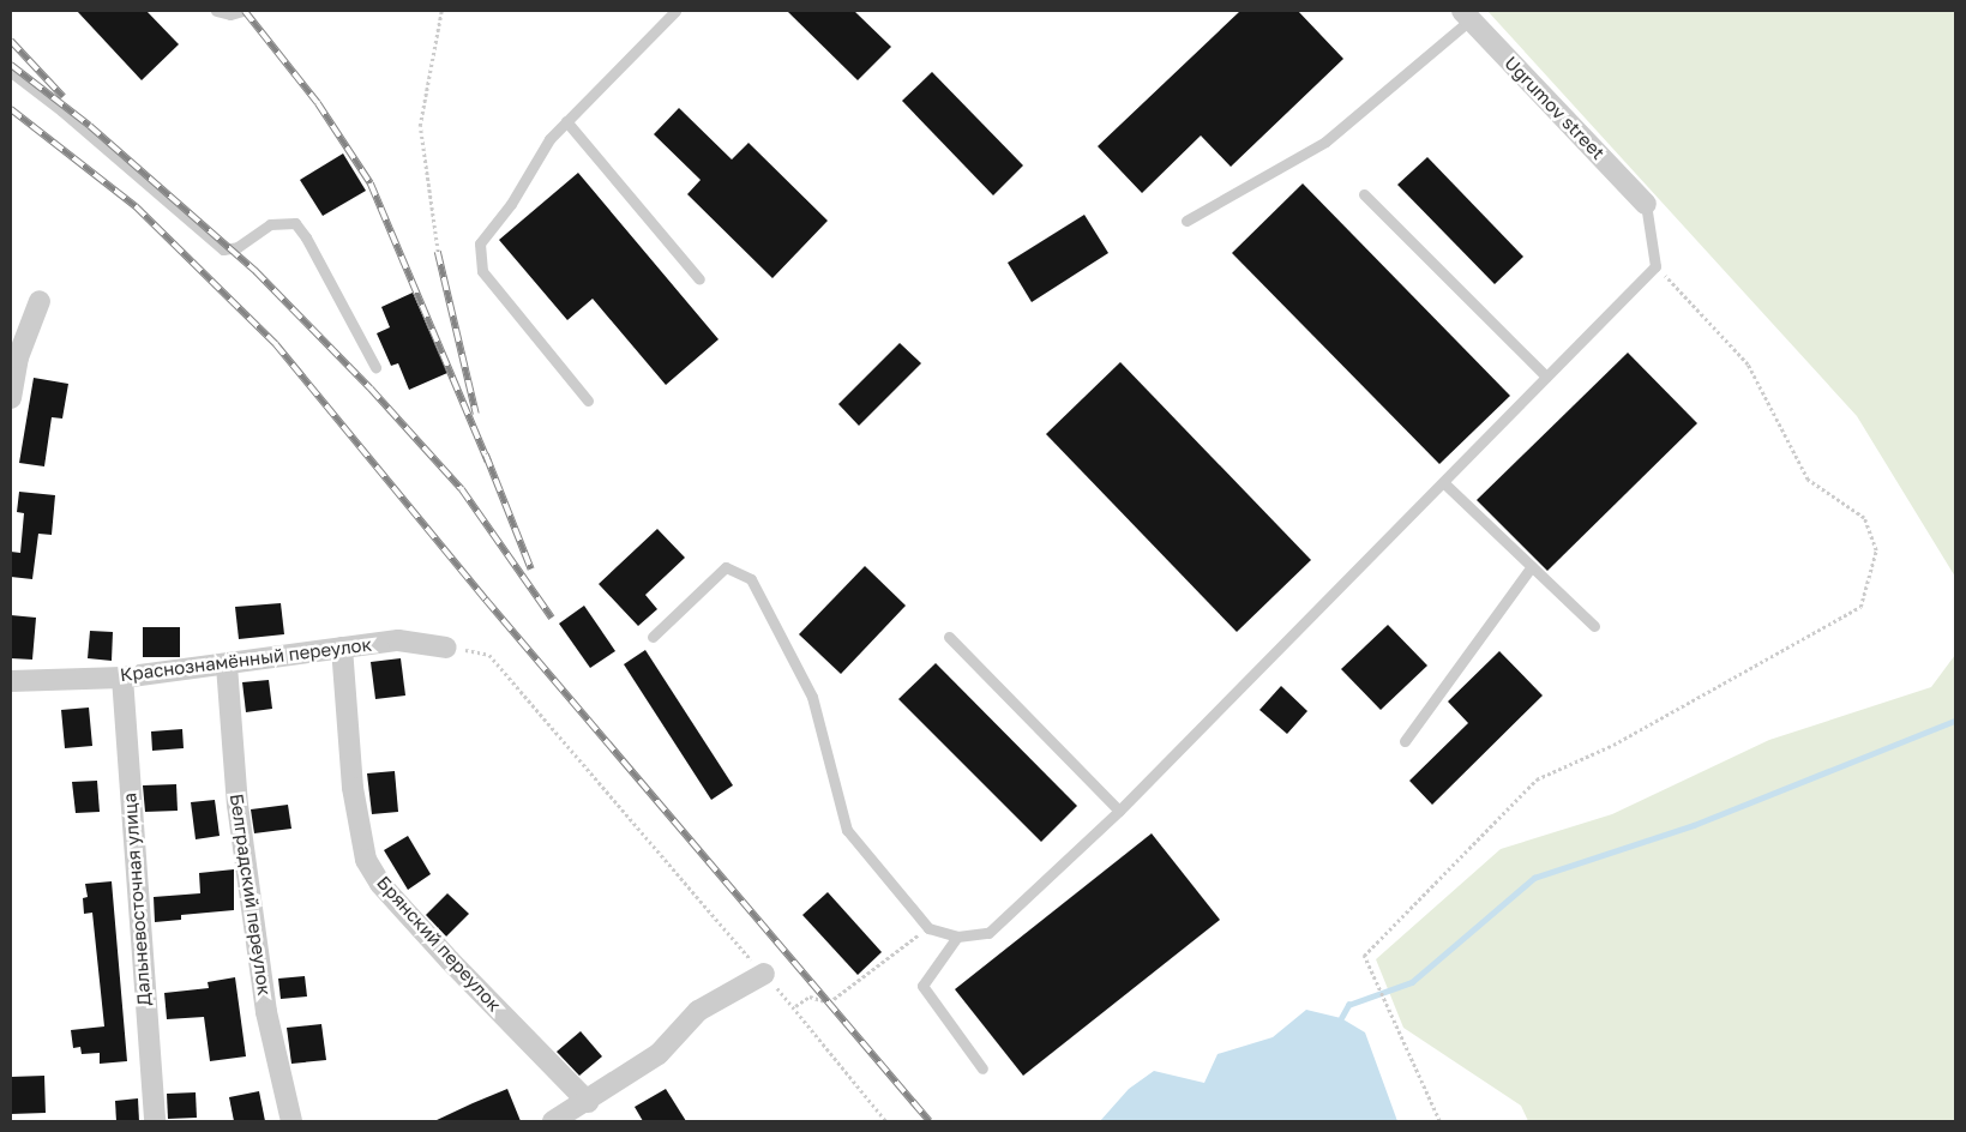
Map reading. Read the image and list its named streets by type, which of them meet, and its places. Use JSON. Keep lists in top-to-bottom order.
{
  "streets": {
    "street": [
      "Ugrumov street",
      "Краснознамённый переулок",
      "Белградский переулок",
      "Дальневосточная улица",
      "Брянский переулок"
    ]
  },
  "crossings": [
    ["Краснознамённый переулок", "Белградский переулок"],
    ["Краснознамённый переулок", "Дальневосточная улица"],
    ["Краснознамённый переулок", "Брянский переулок"]
  ]
}
